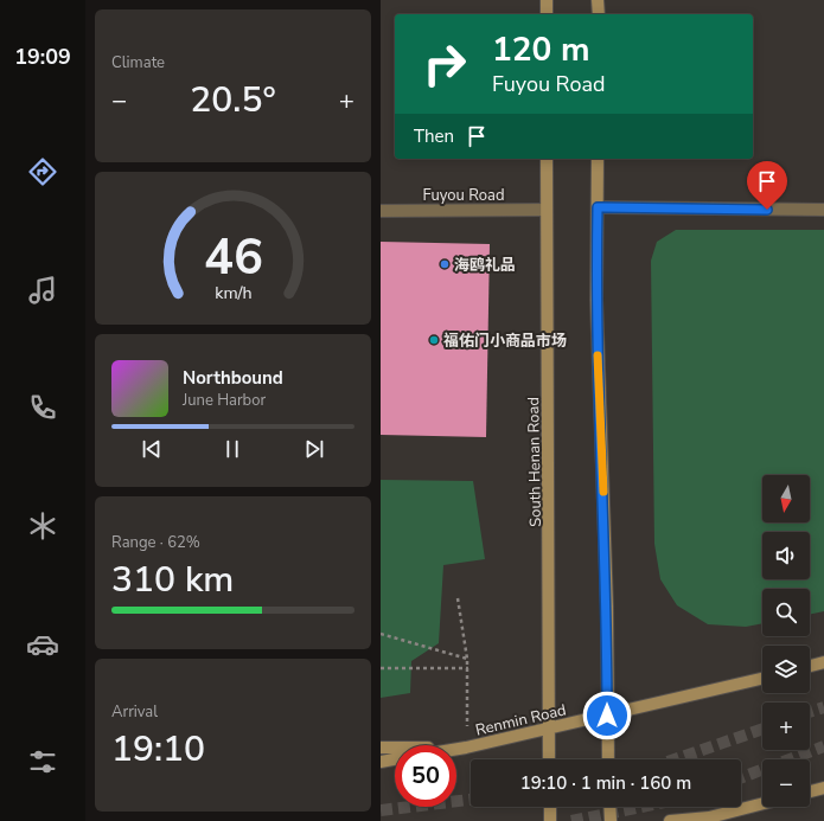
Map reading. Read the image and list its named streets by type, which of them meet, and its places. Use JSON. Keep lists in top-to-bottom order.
{
  "streets": {
    "main road": ["South Henan Road", "Renmin Road"],
    "street": ["Fuyou Road"]
  },
  "crossings": [
    ["Fuyou Road", "South Henan Road"],
    ["South Henan Road", "Renmin Road"]
  ],
  "places": ["海鸥礼品", "福佑门小商品市场"],
  "north": "bottom",
  "page": {
    "tabs": "19:09",
    "tile": [
      "Climate",
      ["Range · 62%", "310 km"],
      ["Arrival", "19:10"]
    ],
    "turn": ["120 m", "Fuyou Road"],
    "heat": ["−", "20.5°", "+"],
    "then": "Then",
    "song": ["Northbound", "June Harbor"],
    "map_buttons": ["+", "−"],
    "limit": "50",
    "trip": "19:10 · 1 min · 160 m",
    "gauge": ["46", "km/h"]
  }
}
